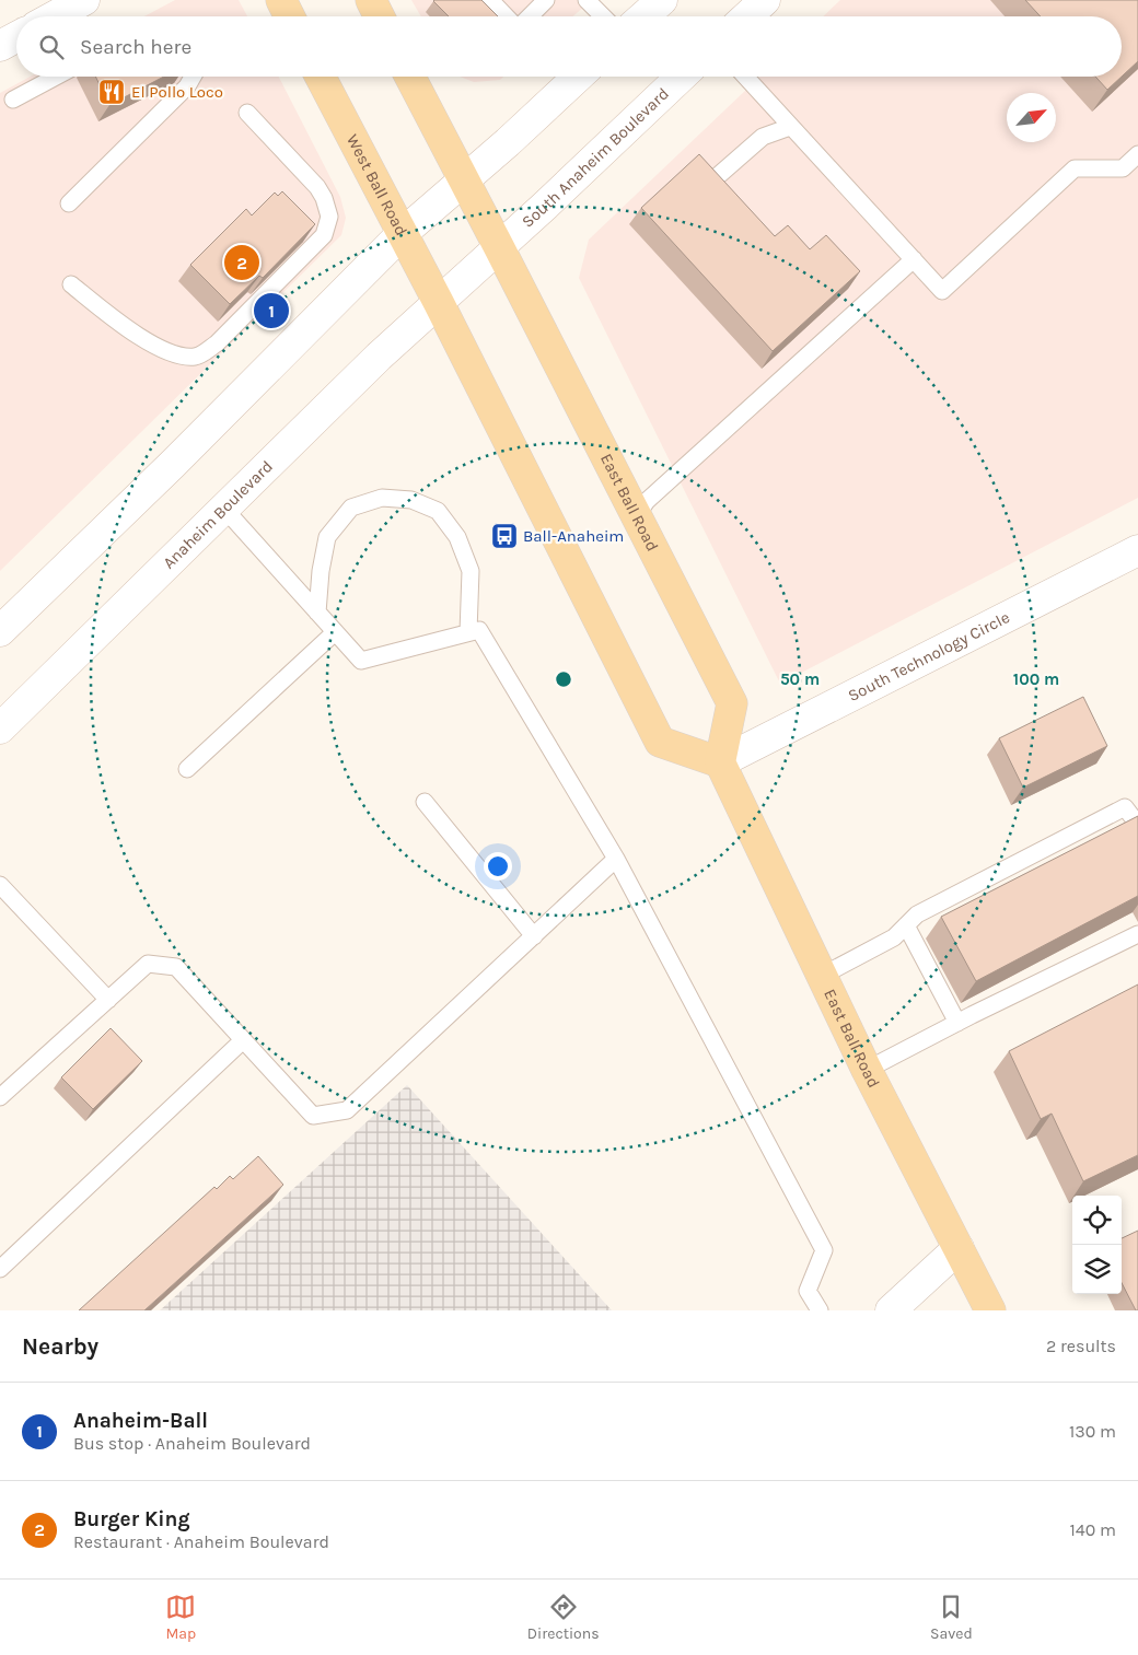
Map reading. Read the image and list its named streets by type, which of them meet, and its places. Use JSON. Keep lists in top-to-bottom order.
{
  "streets": {
    "main road": [
      "South Anaheim Boulevard",
      "West Ball Road",
      "East Ball Road",
      "Anaheim Boulevard",
      "South Technology Circle"
    ]
  },
  "crossings": [
    ["South Anaheim Boulevard", "West Ball Road"],
    ["South Anaheim Boulevard", "East Ball Road"],
    ["South Anaheim Boulevard", "Anaheim Boulevard"],
    ["West Ball Road", "Anaheim Boulevard"],
    ["East Ball Road", "South Technology Circle"]
  ],
  "places": {
    "restaurant": ["El Pollo Loco"],
    "bus stop": ["Ball-Anaheim"]
  },
  "north": "top right",
  "page": {
    "search": "Search here",
    "pins": ["2", "1"],
    "heading": ["Nearby", "2 results"],
    "list": [
      {
        "mark": "1",
        "name": "Anaheim-Ball",
        "note": "Bus stop · Anaheim Boulevard",
        "value": "130 m"
      },
      {
        "mark": "2",
        "name": "Burger King",
        "note": "Restaurant · Anaheim Boulevard",
        "value": "140 m"
      }
    ],
    "nav": ["Map", "Directions", "Saved"]
  },
  "rings": ["50 m", "100 m"]
}
